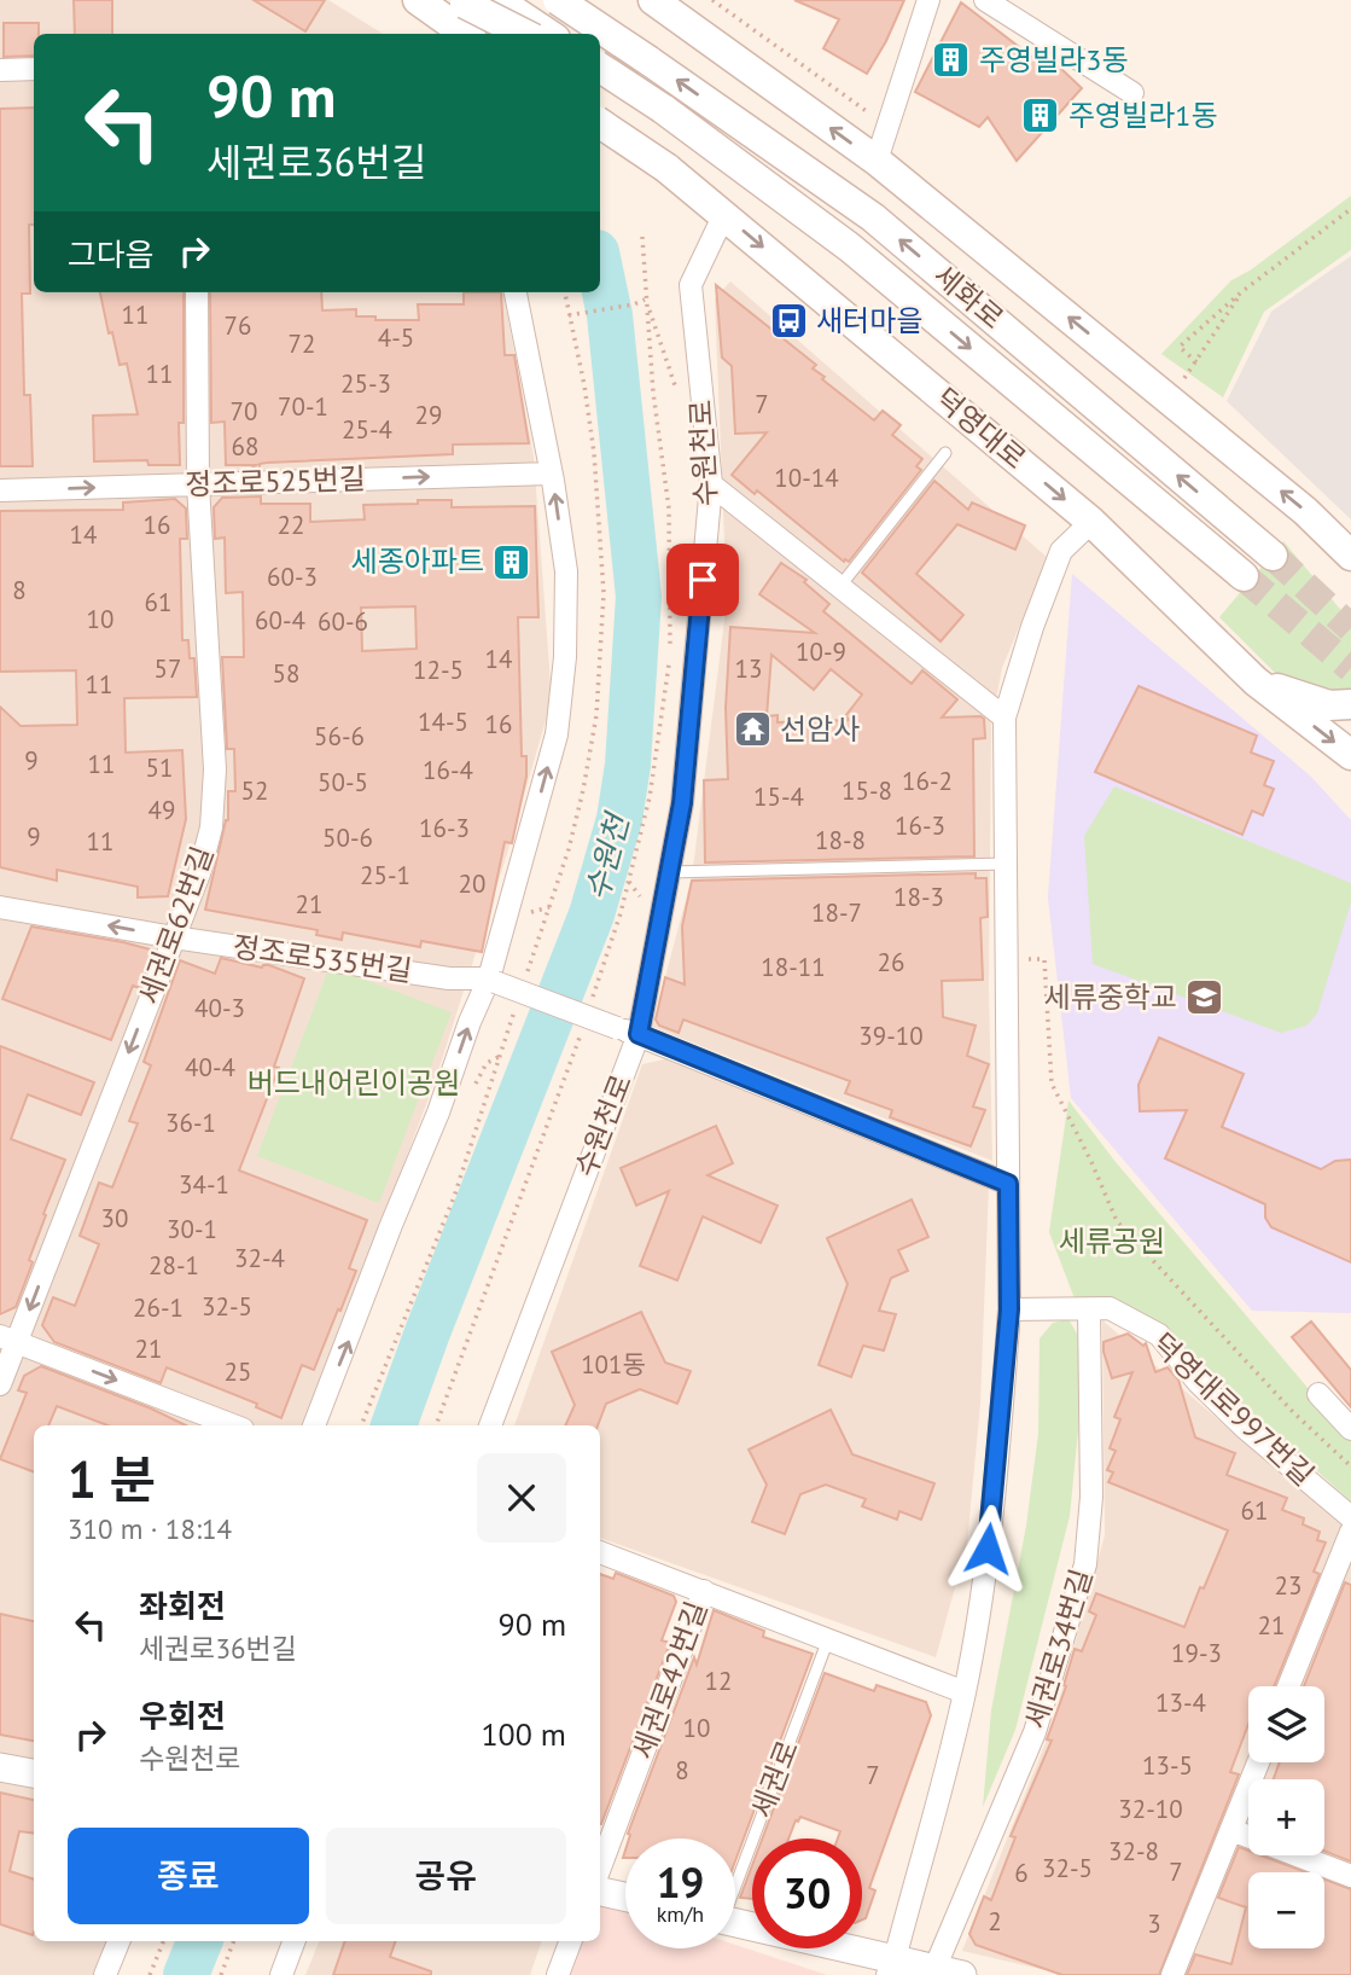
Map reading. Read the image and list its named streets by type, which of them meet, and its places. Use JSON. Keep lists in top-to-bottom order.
{
  "streets": {
    "main road": ["세화로", "덕영대로"],
    "street": [
      "수원천로",
      "정조로525번길",
      "세권로62번길",
      "정조로535번길",
      "덕영대로997번길",
      "세권로34번길",
      "세권로42번길",
      "세권로"
    ]
  },
  "crossings": [
    ["덕영대로", "수원천로"],
    ["정조로525번길", "세권로62번길"],
    ["세권로62번길", "정조로535번길"],
    ["덕영대로997번길", "세권로34번길"],
    ["세권로34번길", "세권로"]
  ],
  "one_way": ["정조로525번길", "세권로62번길", "정조로535번길"],
  "water": ["수원천"],
  "parks": ["버드내어린이공원", "세류공원"],
  "places": {
    "building": ["주영빌라3동", "주영빌라1동", "세종아파트"],
    "bus stop": ["새터마을"],
    "temple": ["선암사"],
    "school or university": ["세류중학교"]
  },
  "house_numbers": [
    "11",
    "76",
    "4-5",
    "72",
    "11",
    "25-3",
    "7",
    "70-1",
    "70",
    "29",
    "25-4",
    "68",
    "10-14",
    "16",
    "22",
    "14",
    "60-3",
    "8",
    "61",
    "10",
    "60-4",
    "60-6",
    "10-9",
    "14",
    "57",
    "13",
    "12-5",
    "58",
    "11",
    "14-5",
    "16",
    "56-6",
    "9",
    "11",
    "51",
    "16-4",
    "16-2",
    "50-5",
    "52",
    "15-8",
    "15-4",
    "49",
    "16-3",
    "16-3",
    "9",
    "50-6",
    "18-8",
    "11",
    "25-1",
    "20",
    "18-3",
    "21",
    "18-7",
    "26",
    "18-11",
    "40-3",
    "39-10",
    "40-4",
    "36-1",
    "34-1",
    "30",
    "30-1",
    "32-4",
    "28-1",
    "32-5",
    "26-1",
    "21",
    "101동",
    "25",
    "61",
    "23",
    "21",
    "19-3",
    "12",
    "13-4",
    "10",
    "13-5",
    "8",
    "7",
    "32-10",
    "32-8",
    "32-5",
    "7",
    "6",
    "2",
    "3"
  ],
  "page": {
    "turn": ["90 m", "세권로36번길"],
    "then": "그다음",
    "heading": ["1 분", "310 m · 18:14"],
    "list": [
      {
        "name": "좌회전",
        "note": "세권로36번길",
        "value": "90 m"
      },
      {
        "name": "우회전",
        "note": "수원천로",
        "value": "100 m"
      }
    ],
    "map_buttons": ["+", "−"],
    "buttons": ["종료", "공유"],
    "speed": "19 km/h",
    "limit": "30"
  }
}
